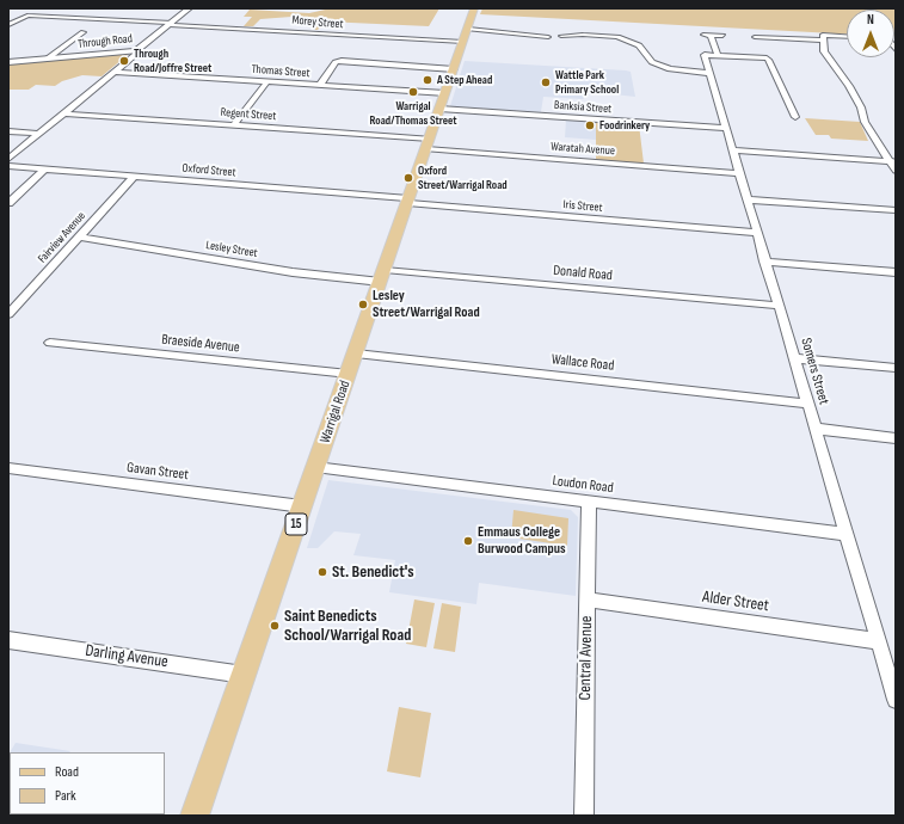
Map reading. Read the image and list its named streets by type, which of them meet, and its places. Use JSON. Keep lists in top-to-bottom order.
{
  "streets": {
    "main road": ["Warrigal Road", "15"],
    "street": [
      "Morey Street",
      "Through Road",
      "Thomas Street",
      "Banksia Street",
      "Regent Street",
      "Waratah Avenue",
      "Oxford Street",
      "Iris Street",
      "Fairview Avenue",
      "Lesley Street",
      "Donald Road",
      "Braeside Avenue",
      "Wallace Road",
      "Somers Street",
      "Gavan Street",
      "Loudon Road",
      "Alder Street",
      "Darling Avenue",
      "Central Avenue"
    ]
  },
  "crossings": [
    ["Morey Street", "Through Road"],
    ["Morey Street", "Warrigal Road"],
    ["Thomas Street", "Warrigal Road"],
    ["Banksia Street", "Somers Street"],
    ["Banksia Street", "Warrigal Road"],
    ["Regent Street", "Waratah Avenue"],
    ["Regent Street", "Warrigal Road"],
    ["Waratah Avenue", "Somers Street"],
    ["Waratah Avenue", "Warrigal Road"],
    ["Oxford Street", "Iris Street"],
    ["Oxford Street", "Fairview Avenue"],
    ["Oxford Street", "Warrigal Road"],
    ["Iris Street", "Somers Street"],
    ["Iris Street", "Warrigal Road"],
    ["Fairview Avenue", "Lesley Street"],
    ["Lesley Street", "Donald Road"],
    ["Lesley Street", "Warrigal Road"],
    ["Donald Road", "Somers Street"],
    ["Donald Road", "Warrigal Road"],
    ["Braeside Avenue", "Warrigal Road"],
    ["Wallace Road", "Somers Street"],
    ["Wallace Road", "Warrigal Road"],
    ["Somers Street", "Loudon Road"],
    ["Somers Street", "Alder Street"],
    ["Warrigal Road", "Gavan Street"],
    ["Warrigal Road", "Loudon Road"],
    ["Warrigal Road", "Darling Avenue"],
    ["Loudon Road", "Central Avenue"],
    ["Alder Street", "Central Avenue"]
  ],
  "places": [
    "Through Road/Joffre Street",
    "A Step Ahead",
    "Wattle Park Primary School",
    "Warrigal Road/Thomas Street",
    "Foodrinkery",
    "Oxford Street/Warrigal Road",
    "Lesley Street/Warrigal Road",
    "Emmaus College Burwood Campus",
    "St. Benedict's",
    "Saint Benedicts School/Warrigal Road"
  ],
  "legend": ["Road", "Park"],
  "north": "top"
}
